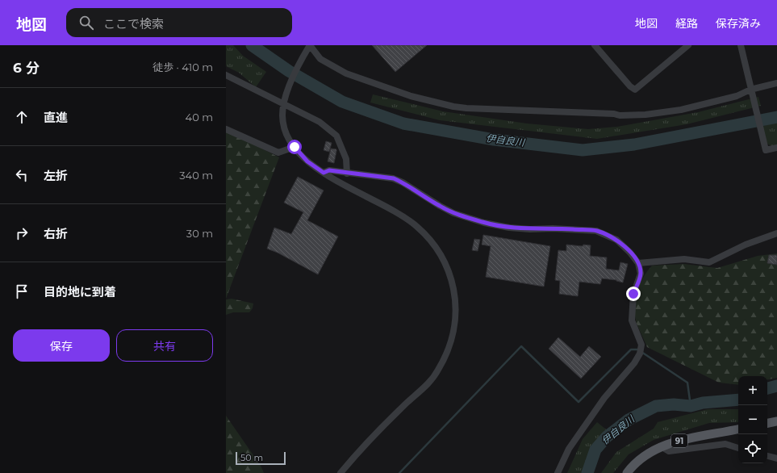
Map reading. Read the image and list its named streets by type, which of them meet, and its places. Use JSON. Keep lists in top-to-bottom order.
{
  "streets": {
    "main road": ["91"]
  },
  "water": ["伊自良川"],
  "scale_bar": "50 m",
  "page": {
    "header": "地図",
    "search": "ここで検索",
    "nav": ["地図", "経路", "保存済み"],
    "heading": ["6 分", "徒歩 · 410 m"],
    "list": [
      ["直進", "40 m"],
      ["左折", "340 m"],
      ["右折", "30 m"],
      "目的地に到着"
    ],
    "buttons": ["保存", "共有"],
    "map_buttons": ["+", "−"],
    "scale": "50 m"
  }
}
